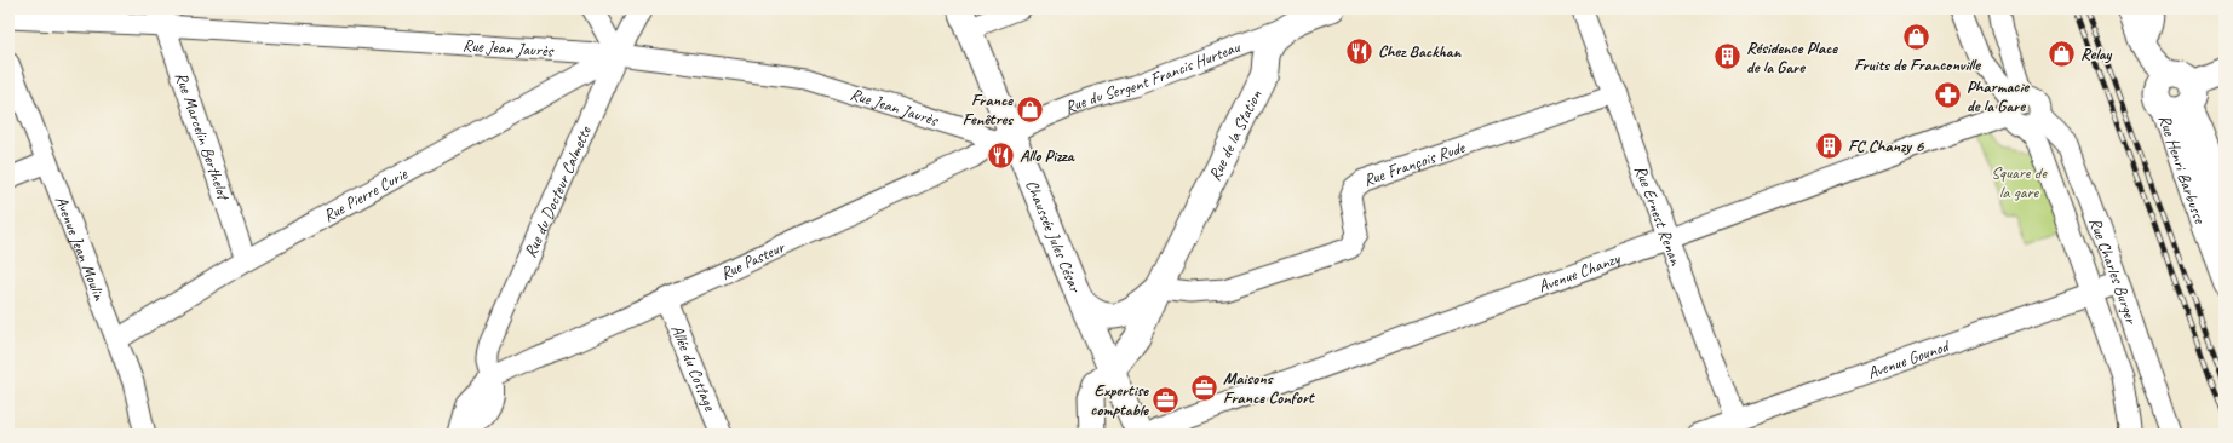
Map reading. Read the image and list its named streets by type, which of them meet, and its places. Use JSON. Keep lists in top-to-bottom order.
{
  "streets": {
    "street": [
      "Rue Jean Jaurès",
      "Rue du Sergent Francis Hurteau",
      "Rue de la Station",
      "Rue Marcelin Berthelot",
      "Rue François Rude",
      "Rue Henri Barbusse",
      "Rue du Docteur Calmette",
      "Rue Pierre Curie",
      "Rue Ernest Renan",
      "Chaussée Jules César",
      "Avenue Jean Moulin",
      "Rue Pasteur",
      "Rue Charles Burger",
      "Avenue Chanzy",
      "Avenue Gounod",
      "Allée du Cottage"
    ]
  },
  "crossings": [
    ["Rue Jean Jaurès", "Rue du Sergent Francis Hurteau"],
    ["Rue Jean Jaurès", "Rue Marcelin Berthelot"],
    ["Rue Jean Jaurès", "Rue du Docteur Calmette"],
    ["Rue Jean Jaurès", "Rue Pierre Curie"],
    ["Rue Jean Jaurès", "Chaussée Jules César"],
    ["Rue Jean Jaurès", "Rue Pasteur"],
    ["Rue du Sergent Francis Hurteau", "Rue de la Station"],
    ["Rue du Sergent Francis Hurteau", "Chaussée Jules César"],
    ["Rue du Sergent Francis Hurteau", "Rue Pasteur"],
    ["Rue de la Station", "Rue François Rude"],
    ["Rue de la Station", "Chaussée Jules César"],
    ["Rue Marcelin Berthelot", "Rue Pierre Curie"],
    ["Rue François Rude", "Rue Ernest Renan"],
    ["Rue du Docteur Calmette", "Rue Pierre Curie"],
    ["Rue du Docteur Calmette", "Rue Pasteur"],
    ["Rue Pierre Curie", "Avenue Jean Moulin"],
    ["Rue Ernest Renan", "Avenue Chanzy"],
    ["Rue Ernest Renan", "Avenue Gounod"],
    ["Chaussée Jules César", "Rue Pasteur"],
    ["Rue Pasteur", "Allée du Cottage"],
    ["Rue Charles Burger", "Avenue Gounod"]
  ],
  "parks": ["Square de la gare"],
  "places": {
    "shop": ["Fruits de Franconville", "Relay", "France Fenêtres"],
    "restaurant": ["Chez Backhan", "Allo Pizza"],
    "building": ["Résidence Place de la Gare", "FC Chanzy 6"],
    "pharmacy": ["Pharmacie de la Gare"],
    "office": ["Maisons France Confort", "Expertise comptable"]
  }
}
